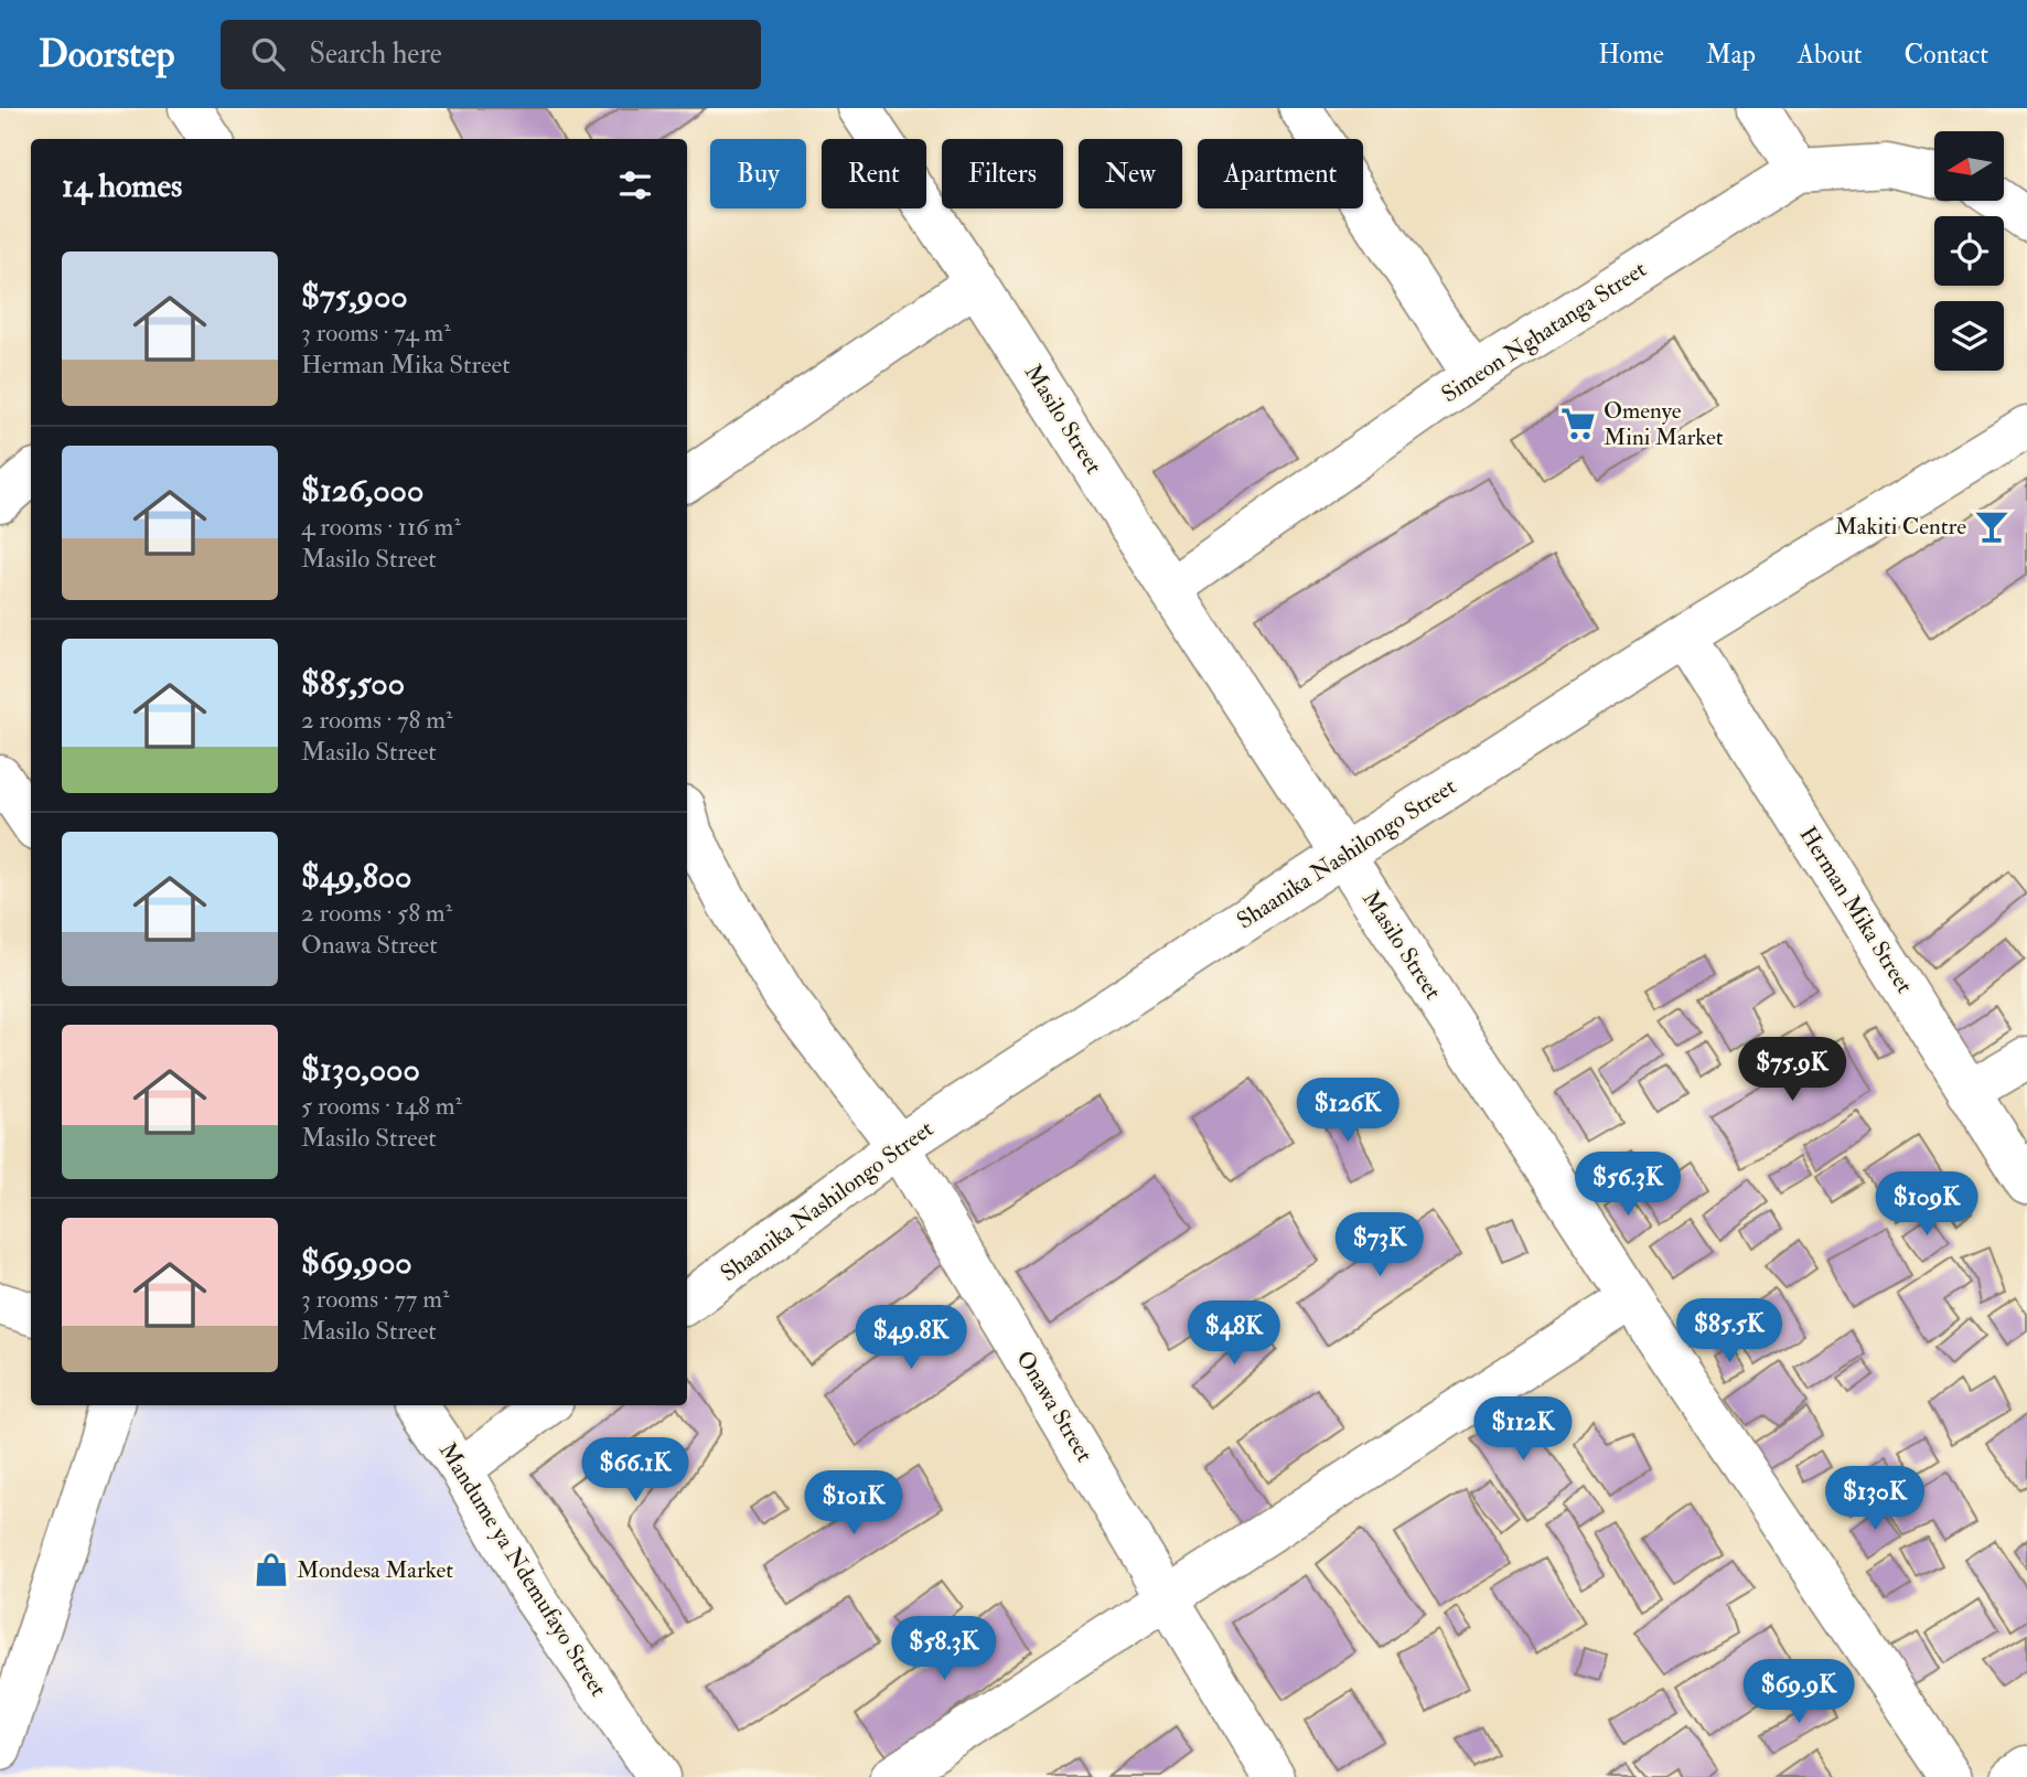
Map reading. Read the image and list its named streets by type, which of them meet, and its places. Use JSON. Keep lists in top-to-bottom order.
{
  "streets": {
    "street": [
      "Simeon Nghatanga Street",
      "Masilo Street",
      "Shaanika Nashilongo Street",
      "Herman Mika Street",
      "Onawa Street",
      "Mandume ya Ndemufayo Street"
    ]
  },
  "crossings": [
    ["Simeon Nghatanga Street", "Masilo Street"],
    ["Masilo Street", "Shaanika Nashilongo Street"],
    ["Shaanika Nashilongo Street", "Herman Mika Street"],
    ["Shaanika Nashilongo Street", "Onawa Street"]
  ],
  "places": {
    "supermarket": ["Omenye Mini Market"],
    "bar": ["Makiti Centre"],
    "shop": ["Mondesa Market"]
  },
  "north": "left",
  "page": {
    "header": "Doorstep",
    "search": "Search here",
    "nav": [
      "Home",
      "Map",
      "About",
      "Contact"
    ],
    "chip": [
      "Buy",
      "Rent",
      "Filters",
      "New",
      "Apartment"
    ],
    "heading": "14 homes",
    "list": [
      {
        "name": "$75,900",
        "note": "3 rooms · 74 m² · Herman Mika Street"
      },
      {
        "name": "$126,000",
        "note": "4 rooms · 116 m² · Masilo Street"
      },
      {
        "name": "$85,500",
        "note": "2 rooms · 78 m² · Masilo Street"
      },
      {
        "name": "$49,800",
        "note": "2 rooms · 58 m² · Onawa Street"
      },
      {
        "name": "$130,000",
        "note": "5 rooms · 148 m² · Masilo Street"
      },
      {
        "name": "$69,900",
        "note": "3 rooms · 77 m² · Masilo Street"
      }
    ],
    "price": [
      "$75.9K",
      "$126K",
      "$56.3K",
      "$109K",
      "$73K",
      "$85.5K",
      "$48K",
      "$49.8K",
      "$112K",
      "$66.1K",
      "$130K",
      "$101K",
      "$58.3K",
      "$69.9K"
    ]
  }
}
